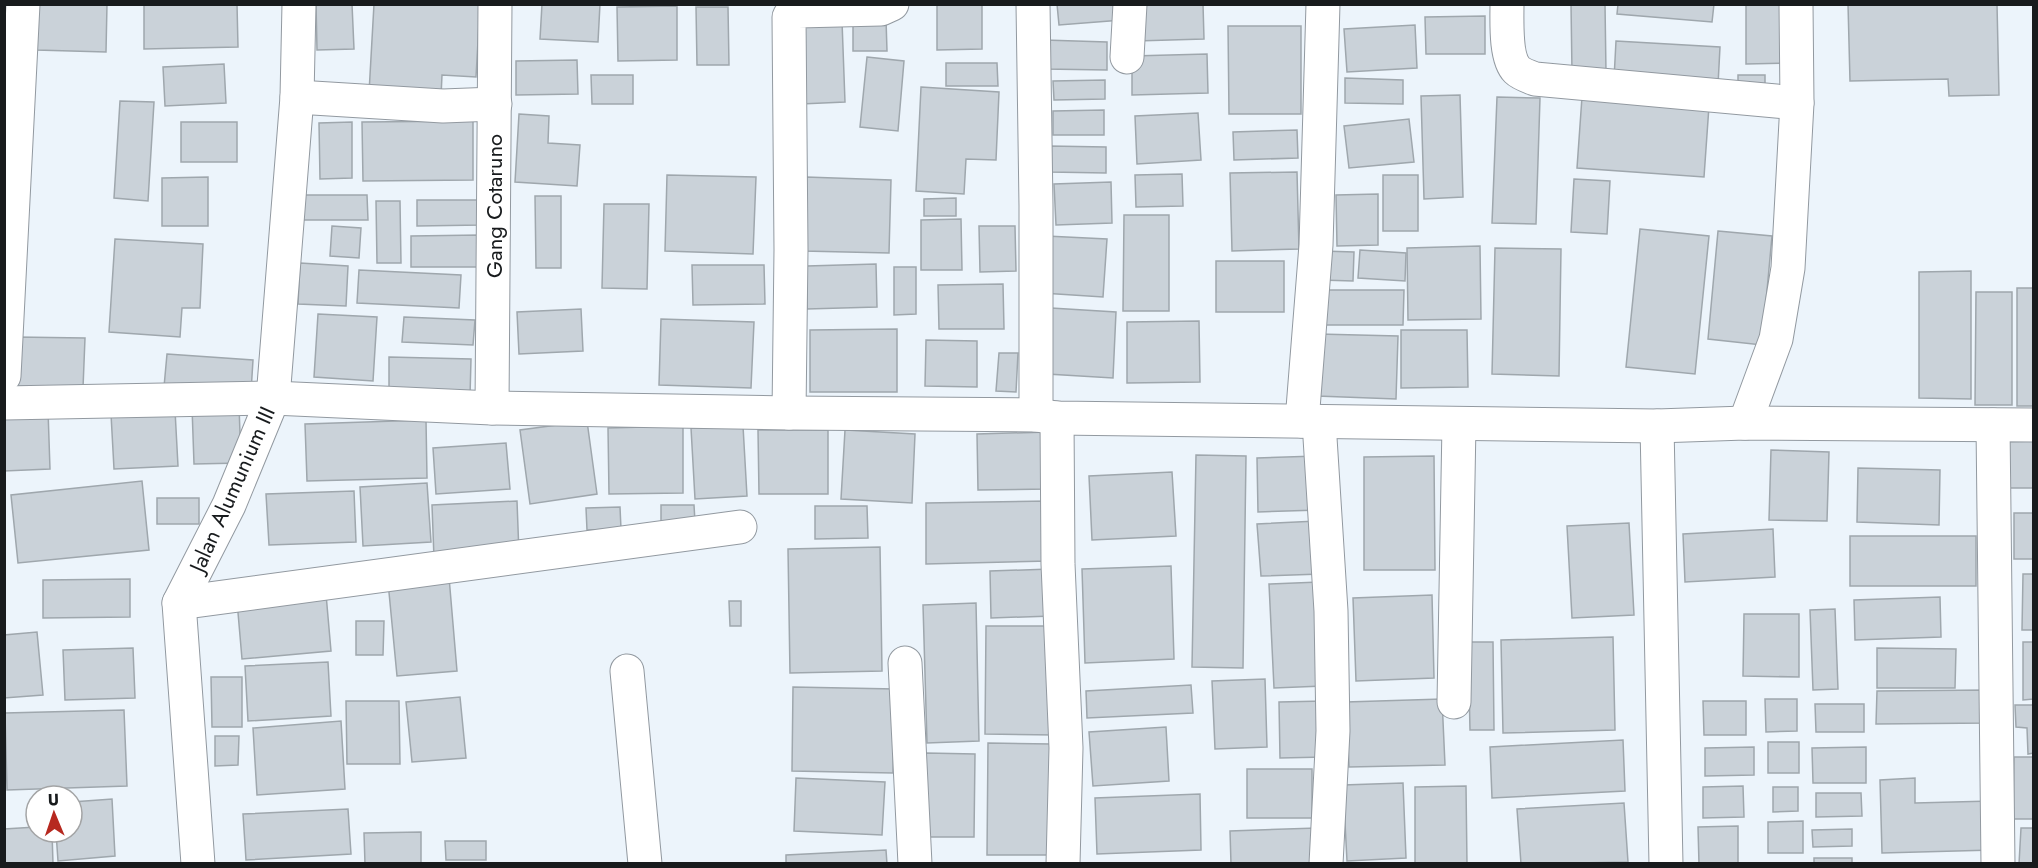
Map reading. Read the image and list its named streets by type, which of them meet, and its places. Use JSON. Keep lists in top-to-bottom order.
{
  "streets": {
    "street": ["Gang Cotaruno", "Jalan Alumunium III"]
  },
  "north": "top"
}
